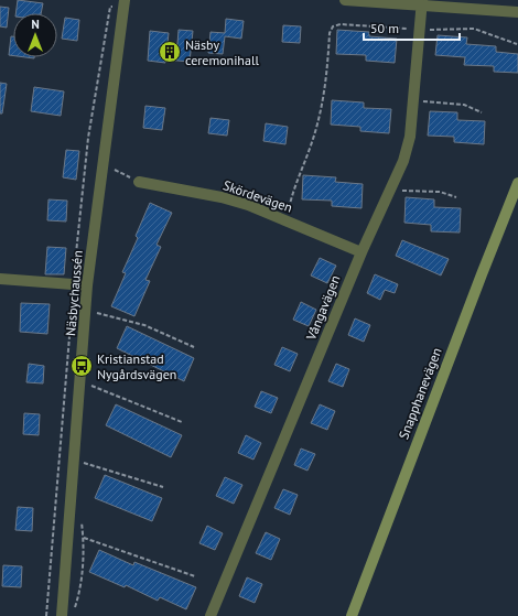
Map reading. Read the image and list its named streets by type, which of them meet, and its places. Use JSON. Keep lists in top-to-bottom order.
{
  "streets": {
    "main road": ["Snapphanevägen"],
    "street": ["Skördevägen", "Näsbychaussén", "Vångavägen"]
  },
  "crossings": [
    ["Skördevägen", "Vångavägen"]
  ],
  "places": {
    "building": ["Näsby ceremonihall"],
    "bus stop": ["Kristianstad Nygårdsvägen"]
  },
  "scale_bar": "50 m",
  "north": "top"
}
